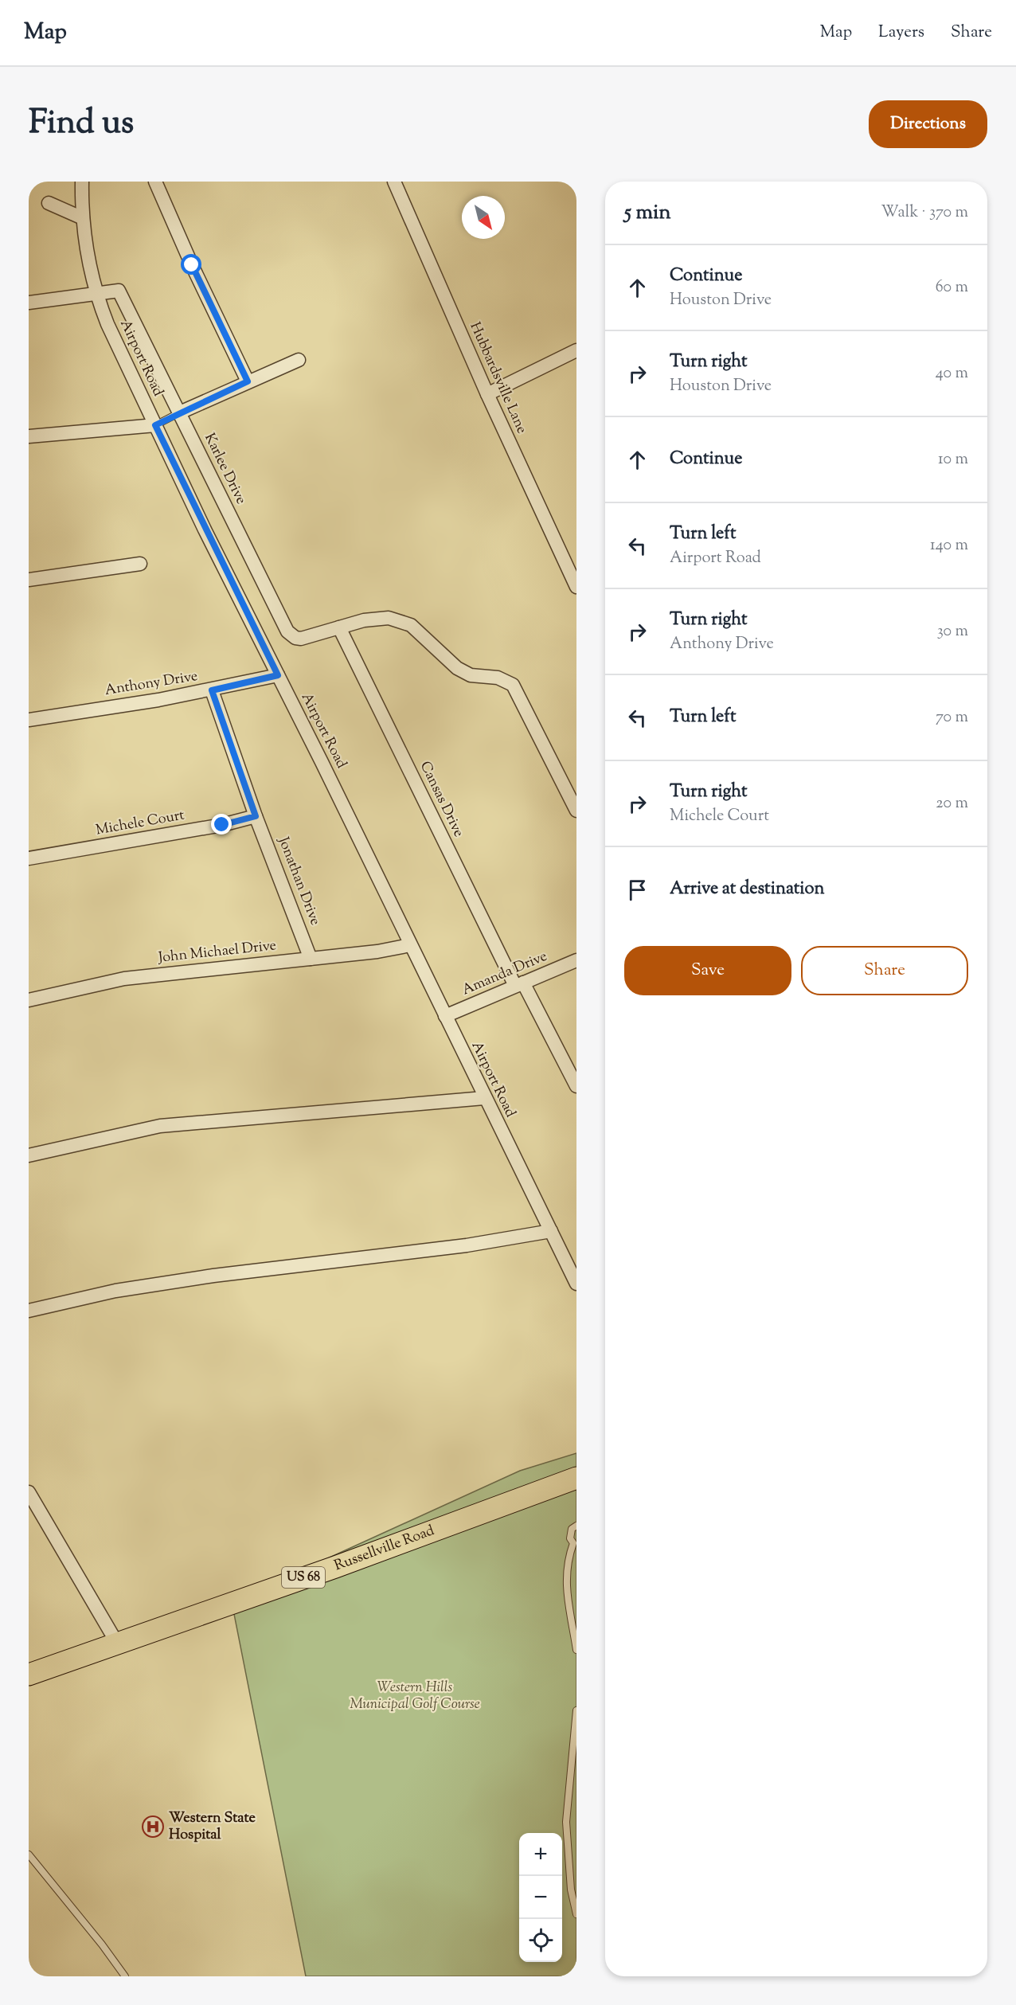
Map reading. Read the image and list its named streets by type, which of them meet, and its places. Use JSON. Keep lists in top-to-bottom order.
{
  "streets": {
    "main road": ["Russellville Road", "US 68"],
    "street": [
      "Airport Road",
      "Hubbardsville Lane",
      "Karlee Drive",
      "Anthony Drive",
      "Cansas Drive",
      "Michele Court",
      "Jonathan Drive",
      "John Michael Drive",
      "Amanda Drive"
    ]
  },
  "crossings": [
    ["Airport Road", "Karlee Drive"],
    ["Airport Road", "Anthony Drive"],
    ["Airport Road", "John Michael Drive"],
    ["Airport Road", "Amanda Drive"],
    ["Karlee Drive", "Cansas Drive"],
    ["Anthony Drive", "Jonathan Drive"],
    ["Cansas Drive", "Amanda Drive"],
    ["Michele Court", "Jonathan Drive"],
    ["Jonathan Drive", "John Michael Drive"]
  ],
  "parks": ["Western Hills Municipal Golf Course"],
  "places": {
    "hospital": ["Western State Hospital"]
  },
  "north": "bottom right",
  "page": {
    "header": "Map",
    "nav": ["Map", "Layers", "Share"],
    "title": "Find us",
    "buttons": [
      "Directions",
      ["Save", "Share"]
    ],
    "heading": ["5 min", "Walk · 370 m"],
    "list": [
      ["Continue", "Houston Drive", "60 m"],
      ["Turn right", "Houston Drive", "40 m"],
      ["Continue", "10 m"],
      ["Turn left", "Airport Road", "140 m"],
      ["Turn right", "Anthony Drive", "30 m"],
      ["Turn left", "70 m"],
      ["Turn right", "Michele Court", "20 m"],
      "Arrive at destination"
    ],
    "map_buttons": ["+", "−"]
  }
}
